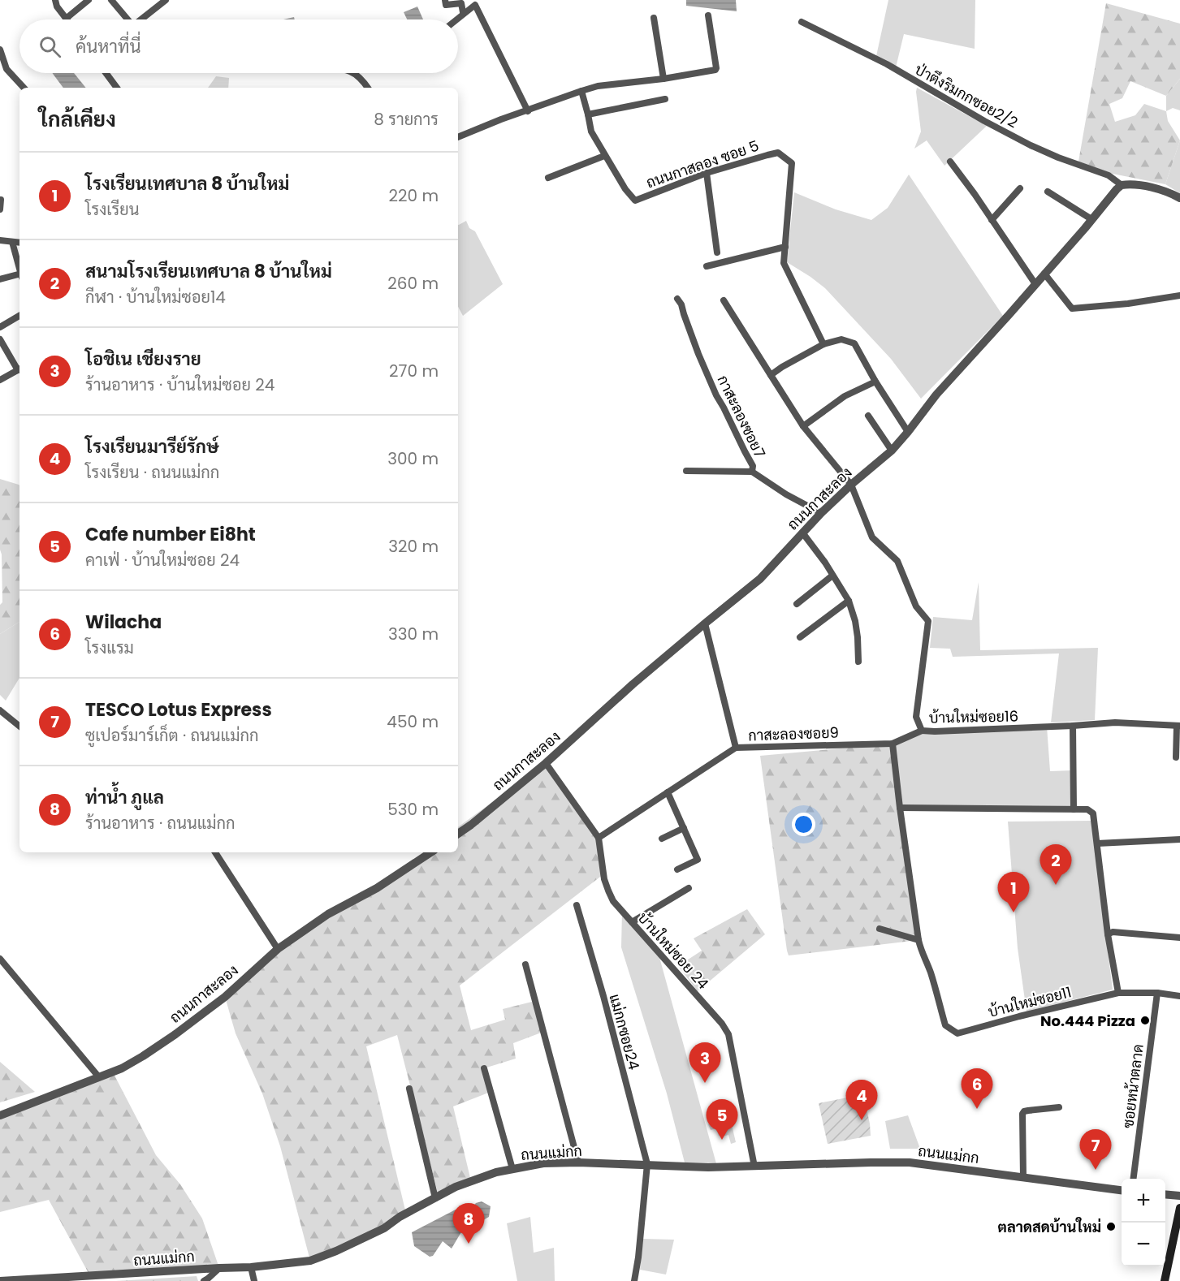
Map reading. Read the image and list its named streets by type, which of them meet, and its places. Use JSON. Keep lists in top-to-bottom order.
{
  "streets": {
    "street": [
      "ป่าตึงริมกกซอย2/2",
      "ถนนกาสลอง ซอย 5",
      "กาสะลองซอย7",
      "ถนนกาสะลอง",
      "บ้านใหม่ซอย16",
      "กาสะลองซอย9",
      "บ้านใหม่ซอย 24",
      "บ้านใหม่ซอย11",
      "แม่กกซอย24",
      "ซอยหน้าตลาด",
      "ถนนแม่กก"
    ]
  },
  "crossings": [
    ["ป่าตึงริมกกซอย2/2", "ถนนกาสะลอง"],
    ["กาสะลองซอย7", "ถนนกาสะลอง"],
    ["ถนนกาสะลอง", "บ้านใหม่ซอย16"],
    ["ถนนกาสะลอง", "กาสะลองซอย9"],
    ["ถนนกาสะลอง", "บ้านใหม่ซอย 24"],
    ["กาสะลองซอย9", "บ้านใหม่ซอย11"],
    ["บ้านใหม่ซอย 24", "ถนนแม่กก"],
    ["บ้านใหม่ซอย11", "ซอยหน้าตลาด"],
    ["แม่กกซอย24", "ถนนแม่กก"]
  ],
  "places": ["No.444 Pizza", "ตลาดสดบ้านใหม่"],
  "page": {
    "search": "ค้นหาที่นี่",
    "heading": ["ใกล้เคียง", "8 รายการ"],
    "list": [
      {
        "mark": "1",
        "name": "โรงเรียนเทศบาล 8 บ้านใหม่",
        "note": "โรงเรียน",
        "value": "220 m"
      },
      {
        "mark": "2",
        "name": "สนามโรงเรียนเทศบาล 8 บ้านใหม่",
        "note": "กีฬา · บ้านใหม่ซอย14",
        "value": "260 m"
      },
      {
        "mark": "3",
        "name": "โอชิเน เชียงราย",
        "note": "ร้านอาหาร · บ้านใหม่ซอย 24",
        "value": "270 m"
      },
      {
        "mark": "4",
        "name": "โรงเรียนมารีย์รักษ์",
        "note": "โรงเรียน · ถนนแม่กก",
        "value": "300 m"
      },
      {
        "mark": "5",
        "name": "Cafe number Ei8ht",
        "note": "คาเฟ่ · บ้านใหม่ซอย 24",
        "value": "320 m"
      },
      {
        "mark": "6",
        "name": "Wilacha",
        "note": "โรงแรม",
        "value": "330 m"
      },
      {
        "mark": "7",
        "name": "TESCO Lotus Express",
        "note": "ซูเปอร์มาร์เก็ต · ถนนแม่กก",
        "value": "450 m"
      },
      {
        "mark": "8",
        "name": "ท่าน้ำ ภูแล",
        "note": "ร้านอาหาร · ถนนแม่กก",
        "value": "530 m"
      }
    ],
    "pins": [
      "2",
      "1",
      "3",
      "6",
      "4",
      "5",
      "7",
      "8"
    ],
    "map_buttons": ["+", "−"]
  }
}
